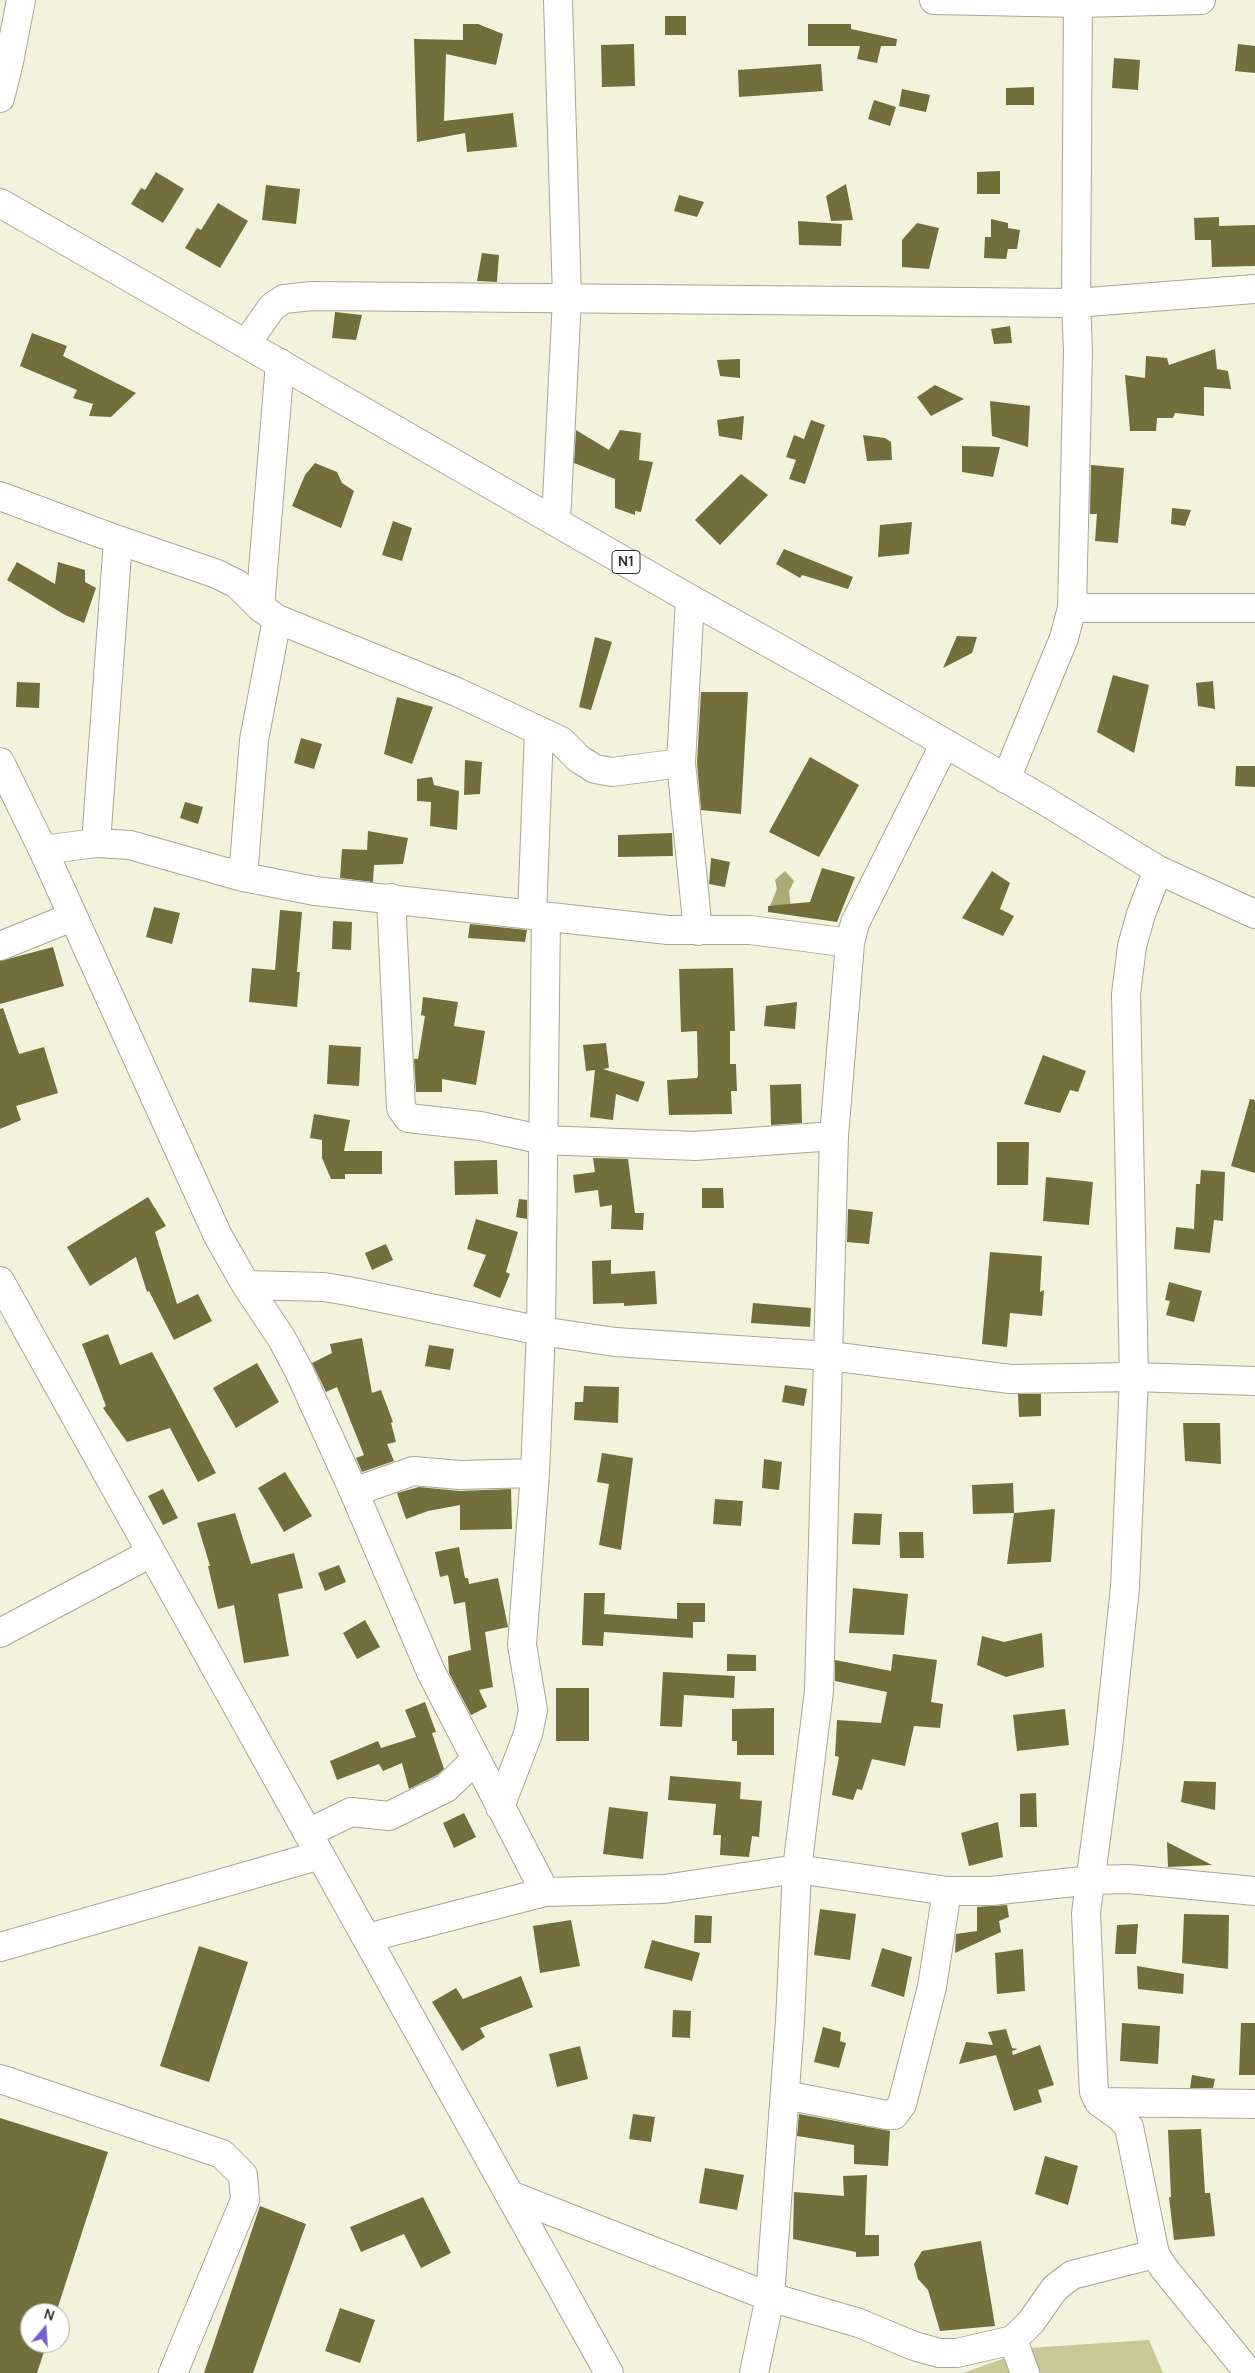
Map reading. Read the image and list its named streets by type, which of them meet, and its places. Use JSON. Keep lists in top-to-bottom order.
{
  "streets": {
    "main road": ["N1"]
  },
  "north": "top"
}
